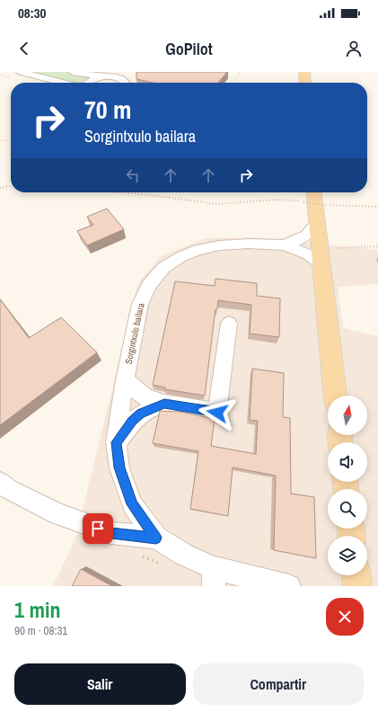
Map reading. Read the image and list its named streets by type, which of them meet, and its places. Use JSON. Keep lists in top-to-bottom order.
{
  "streets": {
    "street": ["Sorgintxulo bailara"]
  },
  "north": "top",
  "page": {
    "status": "08:30",
    "header": "GoPilot",
    "turn": ["70 m", "Sorgintxulo bailara"],
    "heading": ["1 min", "90 m · 08:31"],
    "buttons": ["Salir", "Compartir"]
  }
}
